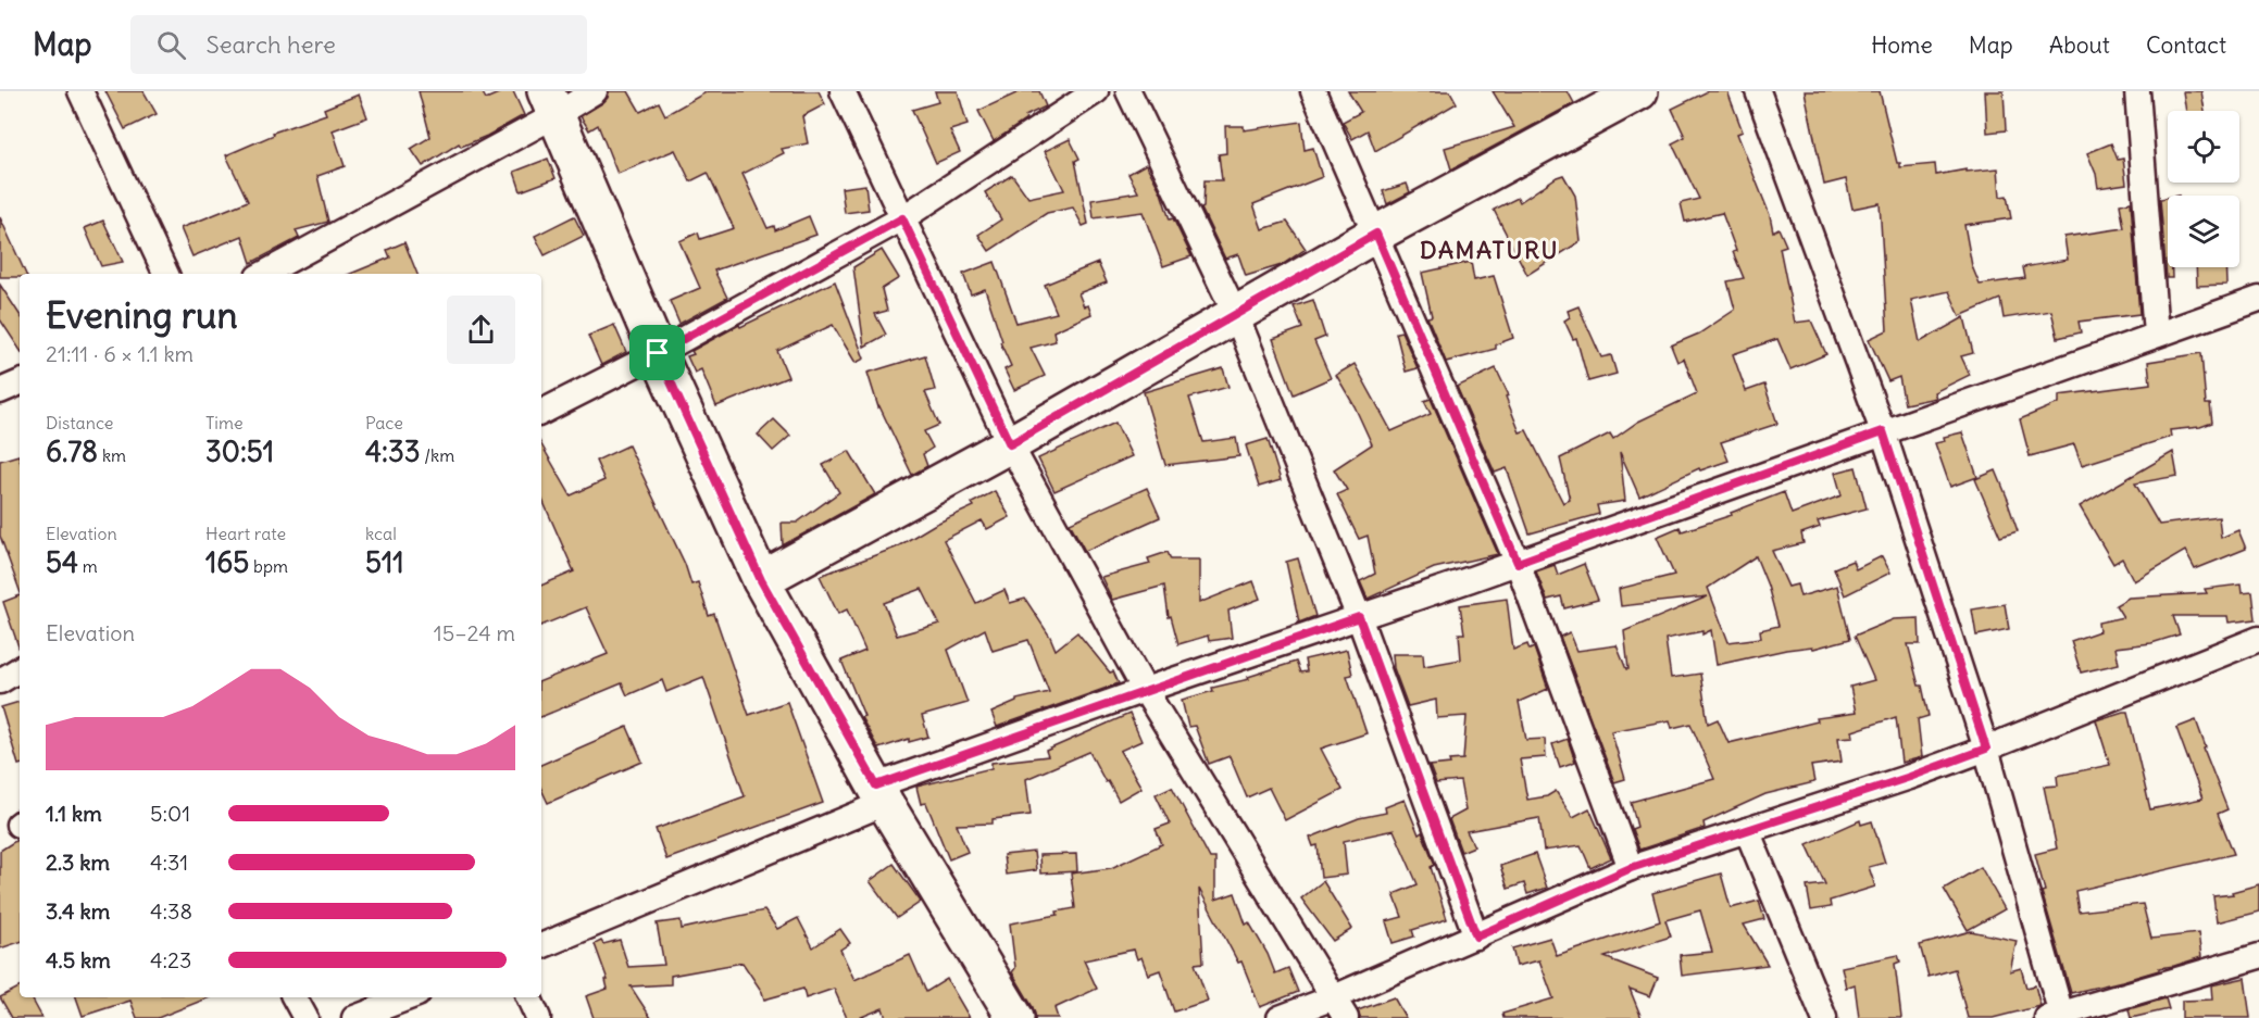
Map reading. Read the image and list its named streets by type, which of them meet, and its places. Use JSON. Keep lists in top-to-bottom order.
{
  "districts": ["DAMATURU"],
  "page": {
    "header": "Map",
    "search": "Search here",
    "nav": [
      "Home",
      "Map",
      "About",
      "Contact"
    ],
    "heading": ["Evening run", "21:11 · 6 × 1.1 km"],
    "stats": [
      ["Distance", "6.78 km"],
      ["Time", "30:51"],
      ["Pace", "4:33 /km"],
      ["Elevation", "54 m"],
      ["Heart rate", "165 bpm"],
      ["kcal", "511"]
    ],
    "chart": ["Elevation", "15–24 m"],
    "list": [
      {
        "name": "1.1 km",
        "note": "5:01"
      },
      {
        "name": "2.3 km",
        "note": "4:31"
      },
      {
        "name": "3.4 km",
        "note": "4:38"
      },
      {
        "name": "4.5 km",
        "note": "4:23"
      }
    ]
  }
}
